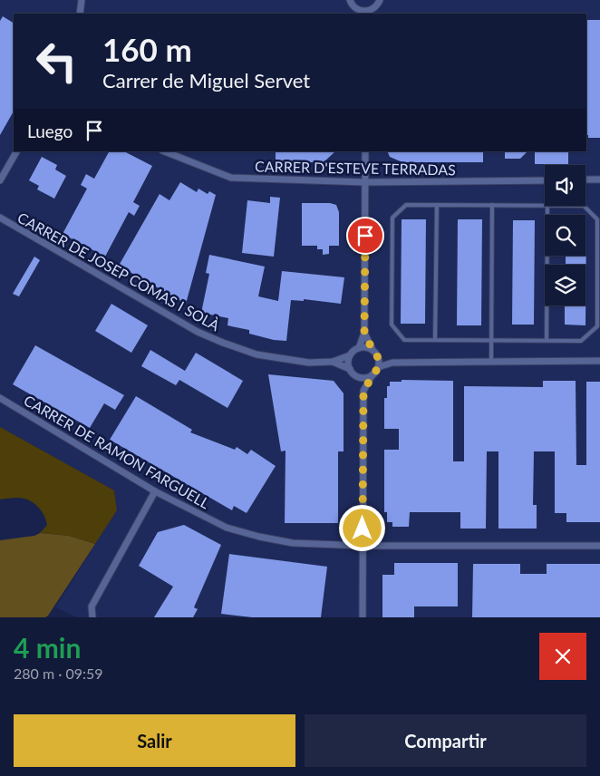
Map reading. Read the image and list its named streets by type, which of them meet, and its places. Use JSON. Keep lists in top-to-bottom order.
{
  "streets": {
    "street": ["CARRER D'ESTEVE TERRADAS", "CARRER DE JOSEP COMAS I SOLÀ", "CARRER DE RAMON FARGUELL"]
  },
  "page": {
    "turn": ["160 m", "Carrer de Miguel Servet"],
    "then": "Luego",
    "heading": ["4 min", "280 m · 09:59"],
    "buttons": ["Salir", "Compartir"]
  }
}
